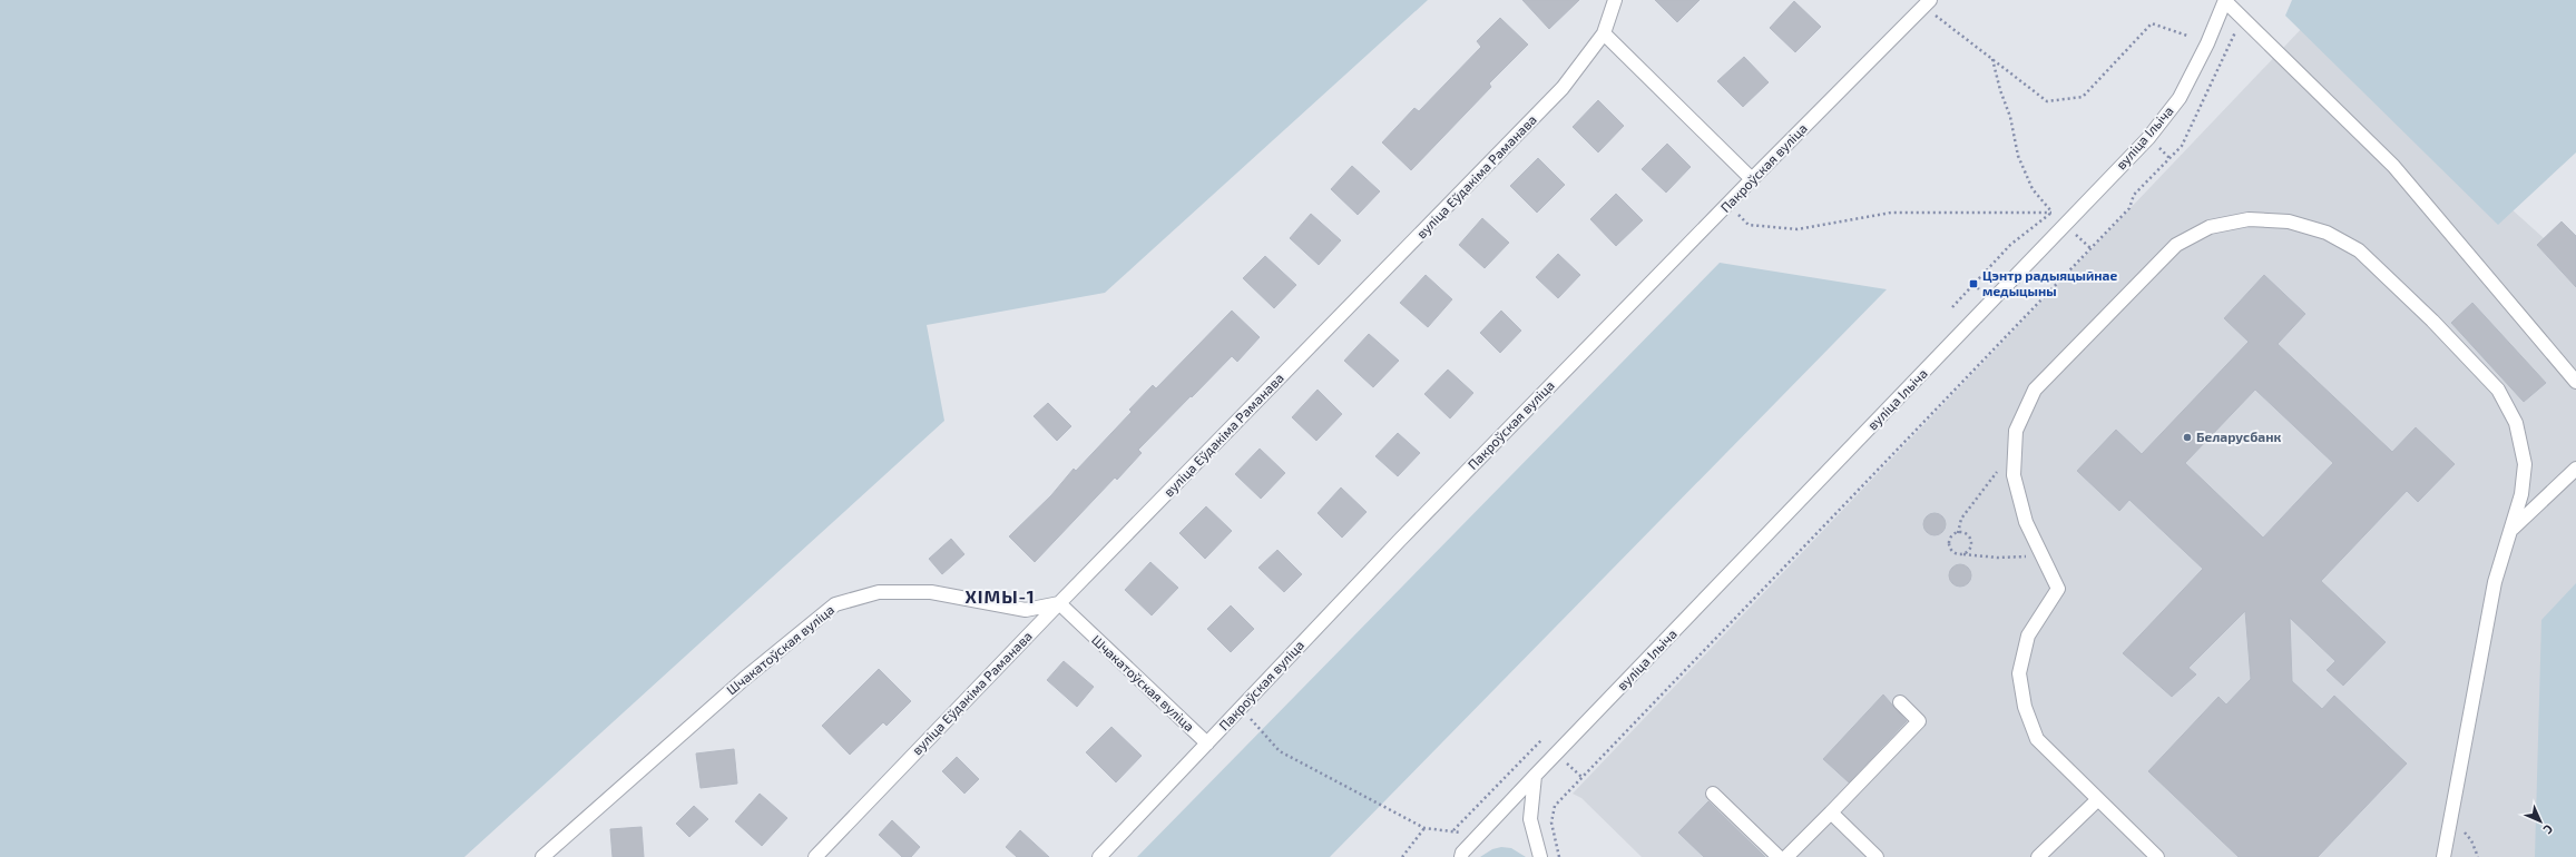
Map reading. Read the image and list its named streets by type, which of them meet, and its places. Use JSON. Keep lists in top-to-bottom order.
{
  "streets": {
    "street": [
      "вуліца Ільіча",
      "Пакроўская вуліца",
      "вуліца Еўдакіма Раманава",
      "Шчакатоўская вуліца"
    ]
  },
  "crossings": [
    ["Пакроўская вуліца", "Шчакатоўская вуліца"],
    ["вуліца Еўдакіма Раманава", "Шчакатоўская вуліца"]
  ],
  "districts": ["ХІМЫ-1"],
  "places": {
    "transit": ["Цэнтр радыяцыйнае медыцыны"],
    "other": ["Беларусбанк"]
  },
  "north": "bottom right"
}
